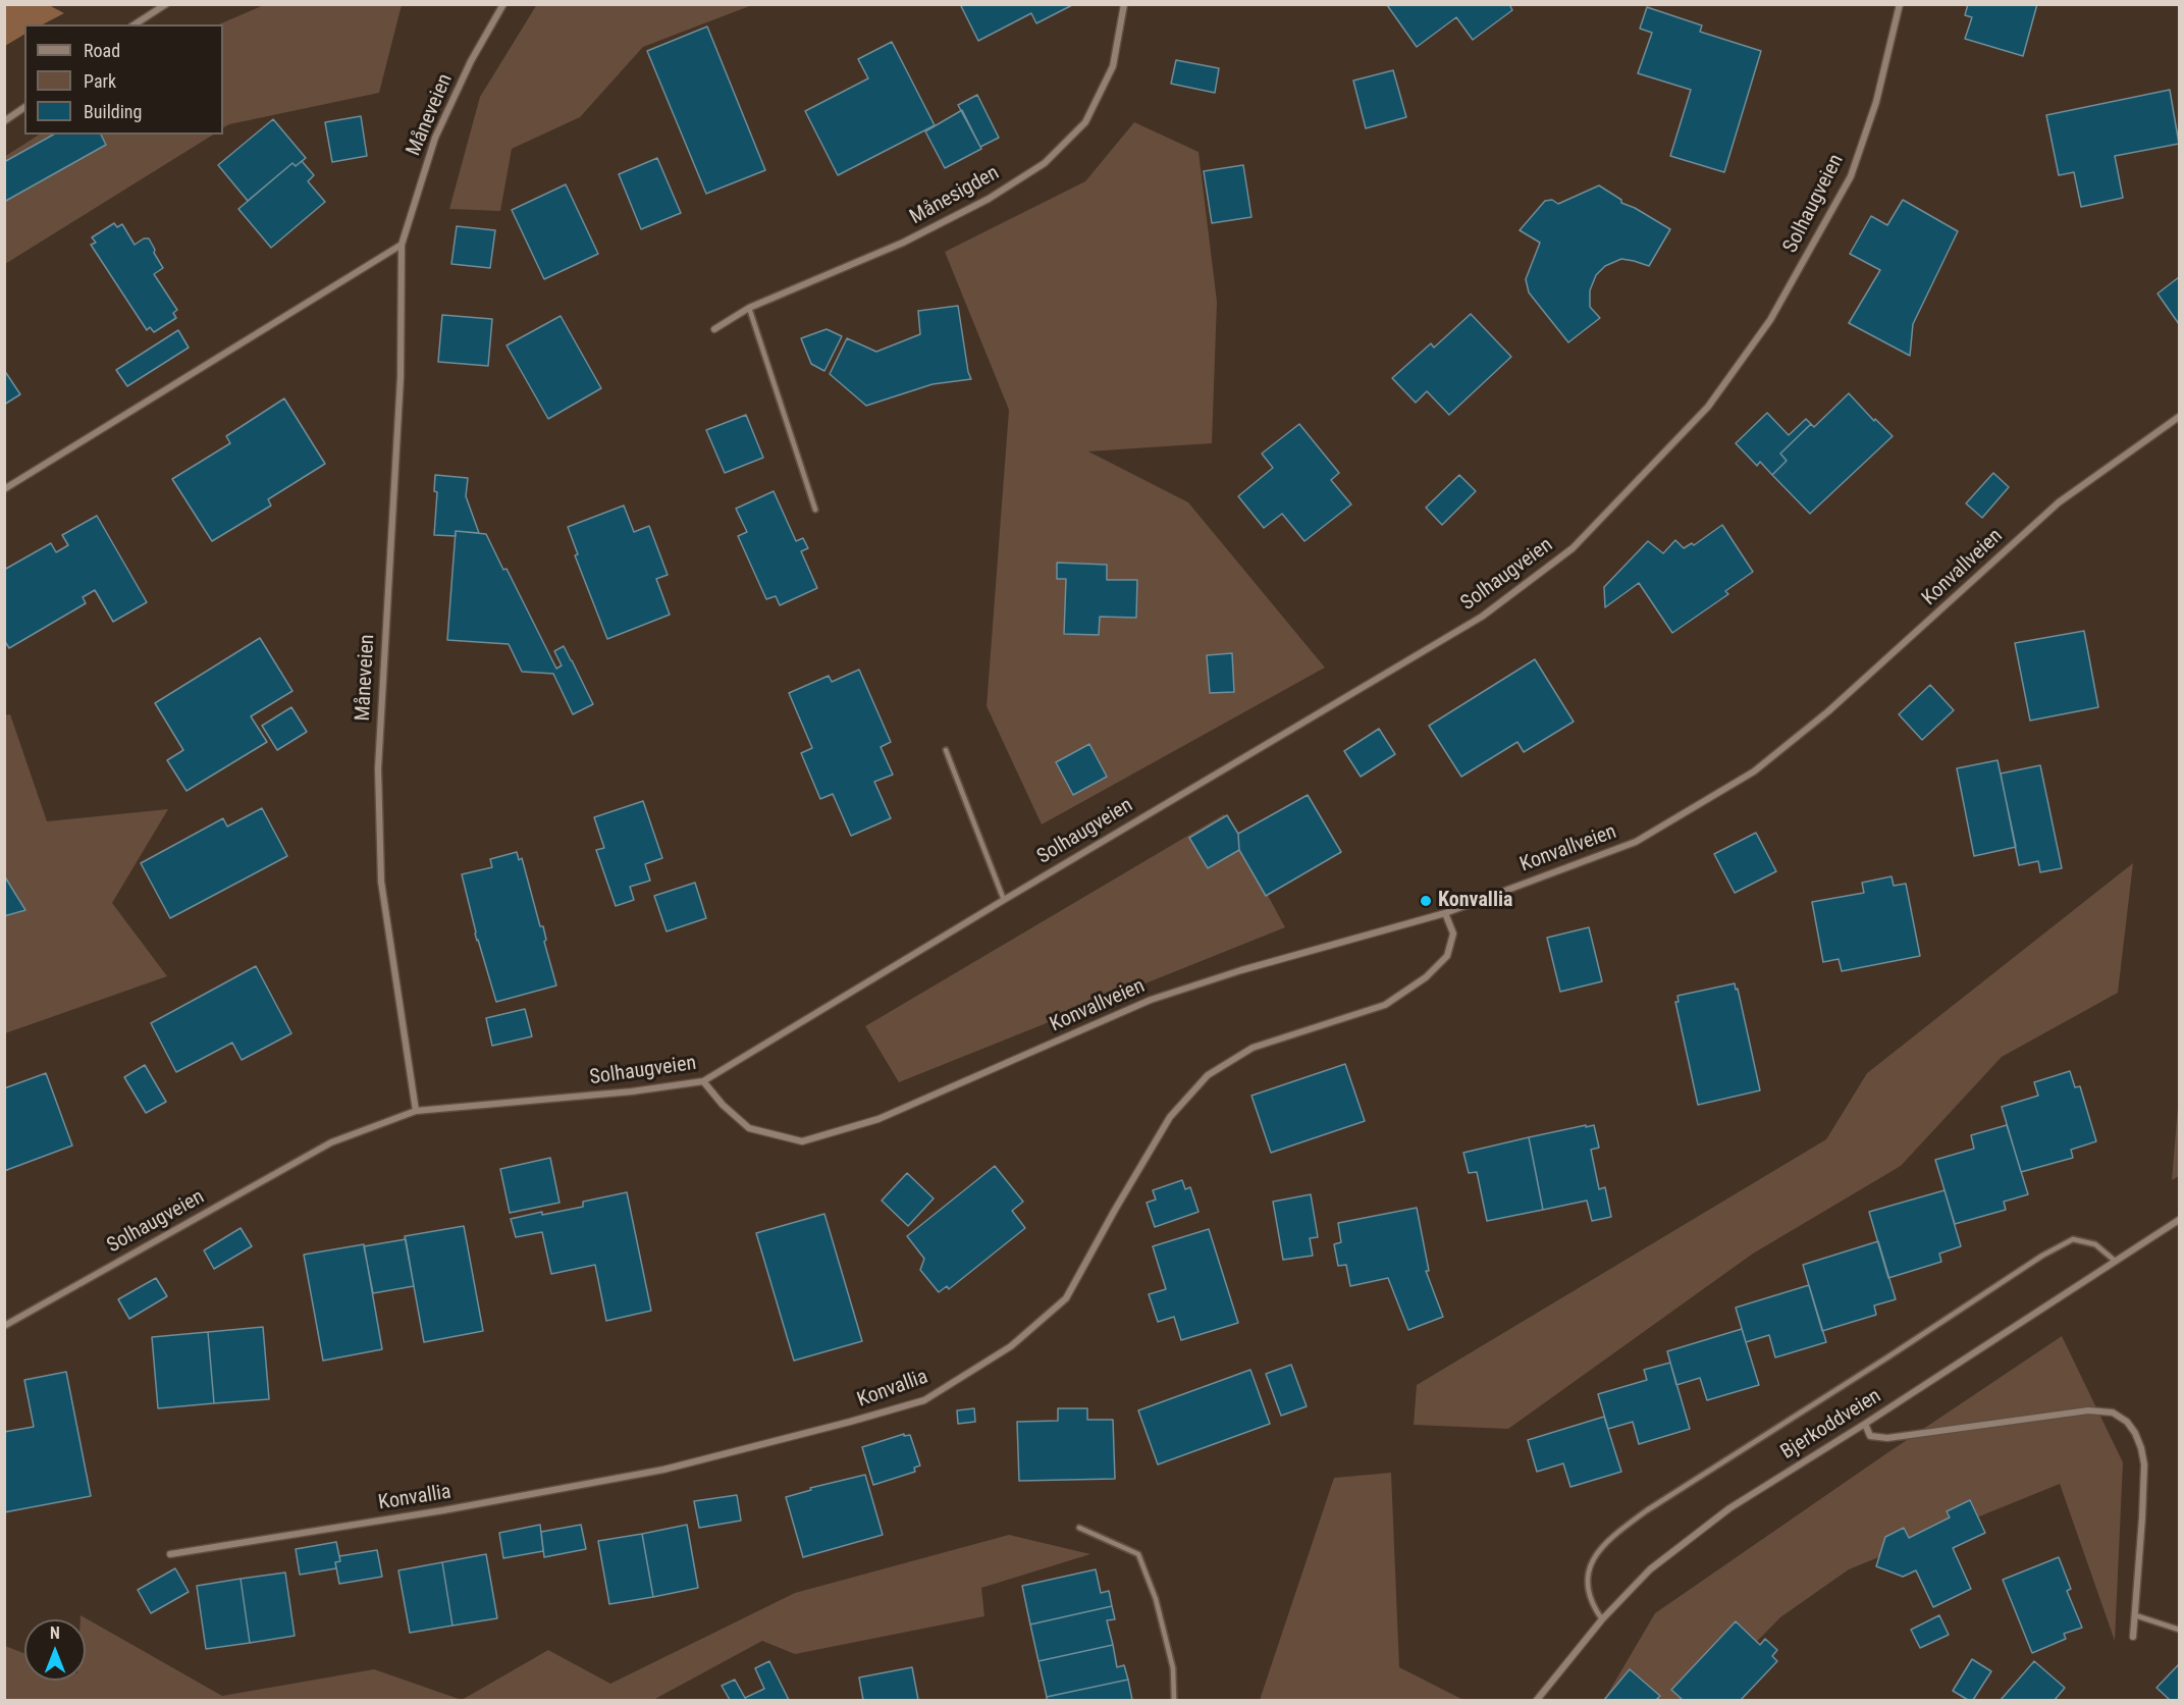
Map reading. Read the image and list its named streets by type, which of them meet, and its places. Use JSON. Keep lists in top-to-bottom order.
{
  "streets": {
    "street": [
      "Måneveien",
      "Månesigden",
      "Solhaugveien",
      "Konvallveien",
      "Konvallia",
      "Bjerkoddveien"
    ]
  },
  "crossings": [
    ["Måneveien", "Solhaugveien"],
    ["Solhaugveien", "Konvallveien"],
    ["Konvallveien", "Konvallia"]
  ],
  "places": ["Konvallia"],
  "legend": ["Road", "Park", "Building"],
  "north": "top"
}
